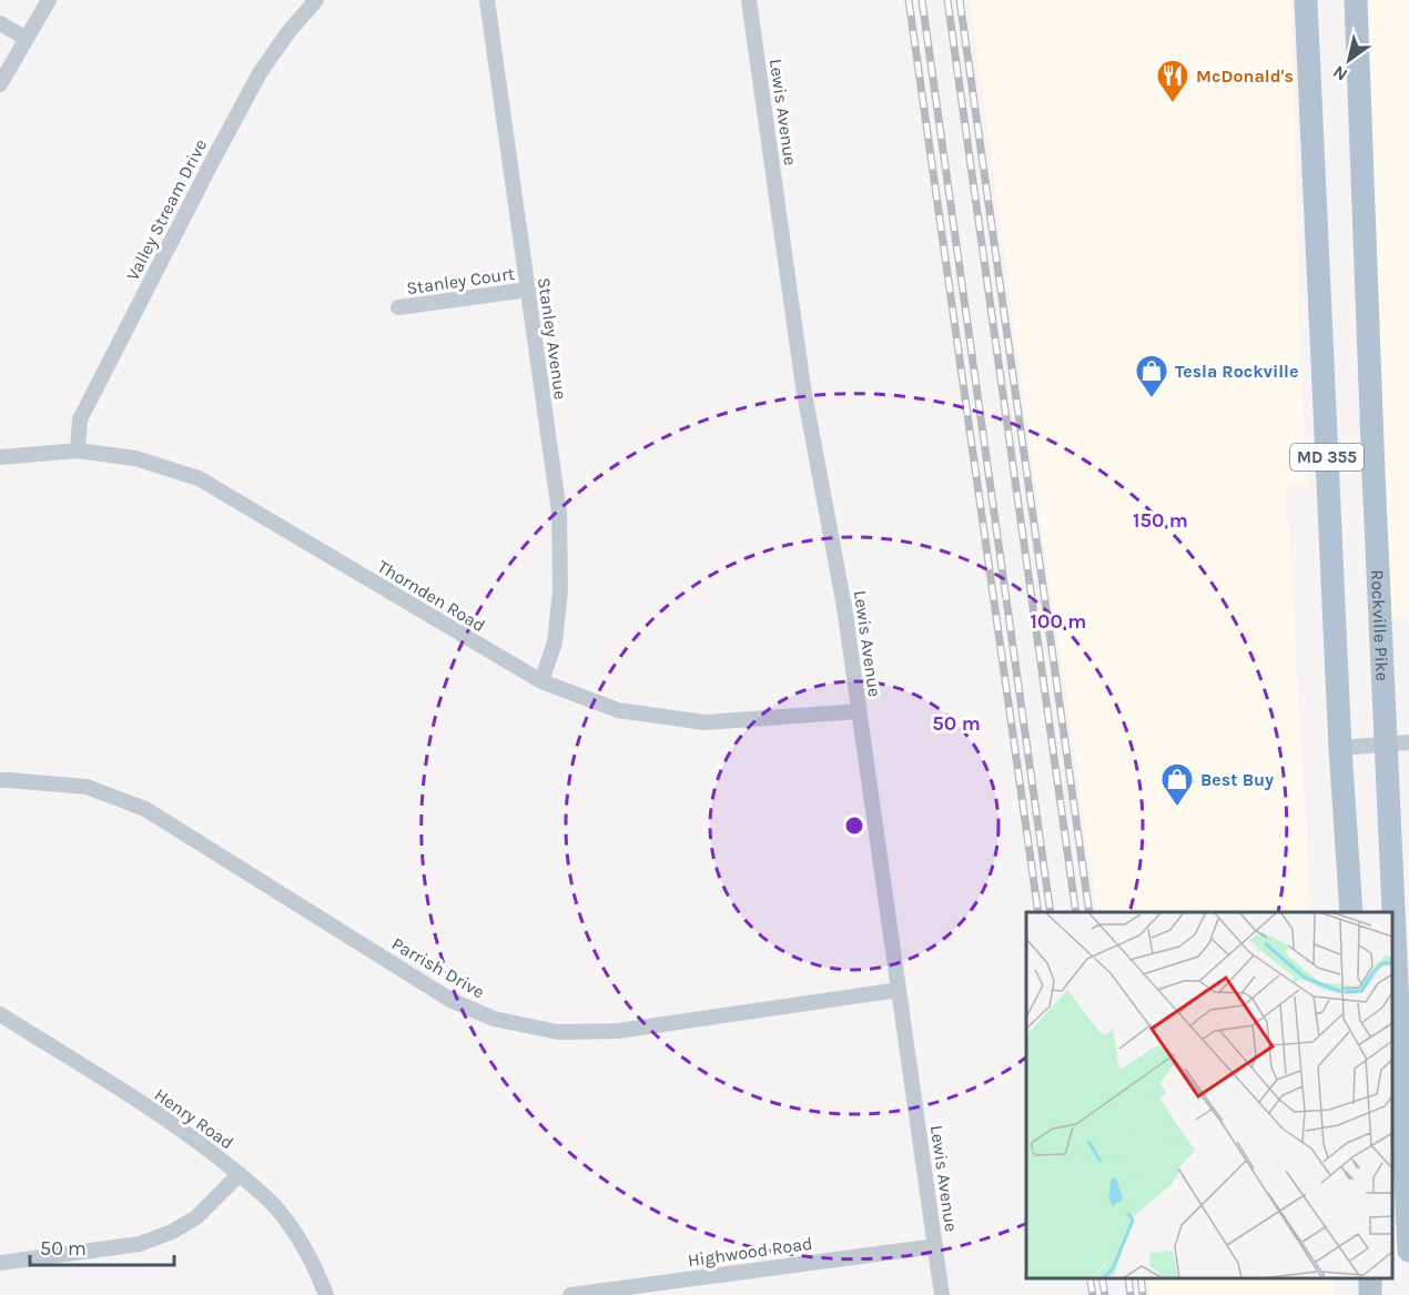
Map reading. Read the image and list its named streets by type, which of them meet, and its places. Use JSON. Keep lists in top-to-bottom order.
{
  "streets": {
    "main road": ["MD 355", "Rockville Pike"],
    "street": [
      "Lewis Avenue",
      "Valley Stream Drive",
      "Stanley Court",
      "Stanley Avenue",
      "Thornden Road",
      "Parrish Drive",
      "Henry Road",
      "Highwood Road"
    ]
  },
  "crossings": [
    ["Lewis Avenue", "Thornden Road"],
    ["Lewis Avenue", "Parrish Drive"],
    ["Lewis Avenue", "Highwood Road"],
    ["Valley Stream Drive", "Thornden Road"],
    ["Stanley Court", "Stanley Avenue"],
    ["Stanley Avenue", "Thornden Road"]
  ],
  "places": {
    "restaurant": ["McDonald's"],
    "shop": ["Tesla Rockville", "Best Buy"]
  },
  "scale_bar": "50 m",
  "north": "bottom left",
  "rings": ["150 m", "100 m", "50 m"]
}
